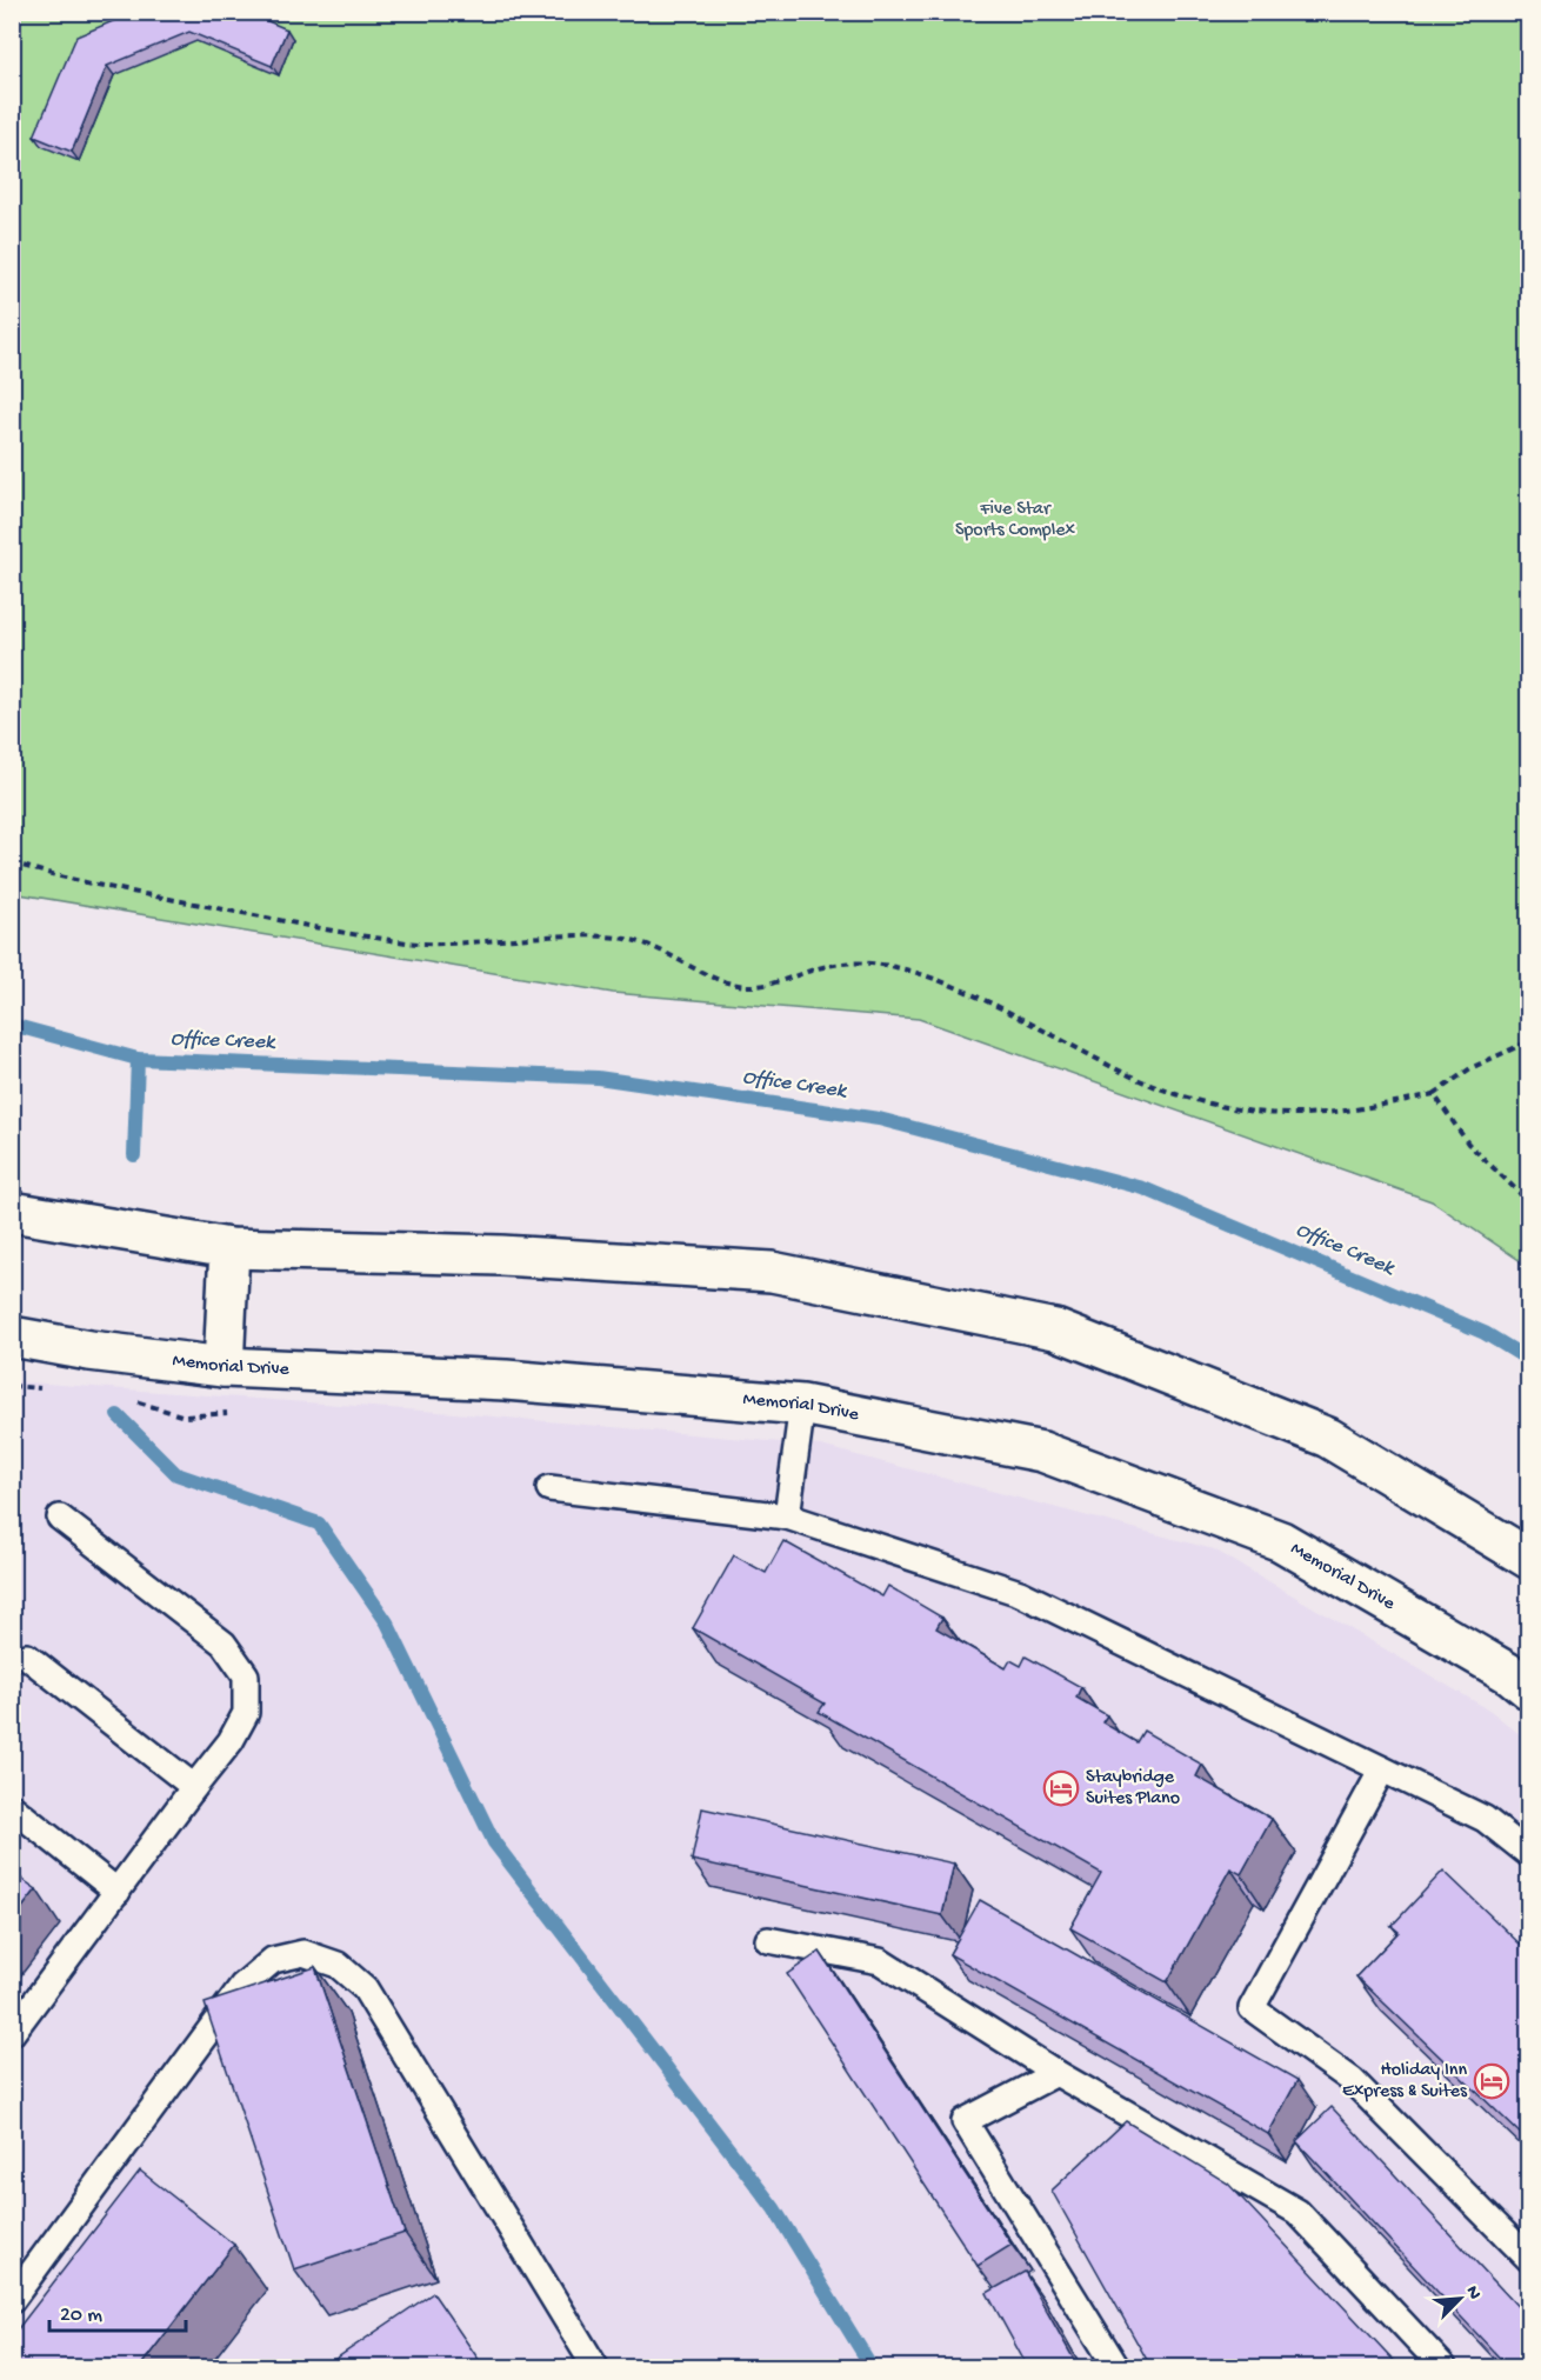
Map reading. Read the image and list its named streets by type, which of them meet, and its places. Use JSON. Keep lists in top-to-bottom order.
{
  "streets": {
    "street": ["Memorial Drive"]
  },
  "water": ["Office Creek"],
  "parks": ["Five Star Sports Complex"],
  "places": {
    "hotel": ["Staybridge Suites Plano", "Holiday Inn Express & Suites"]
  },
  "scale_bar": "20 m",
  "north": "top right"
}
